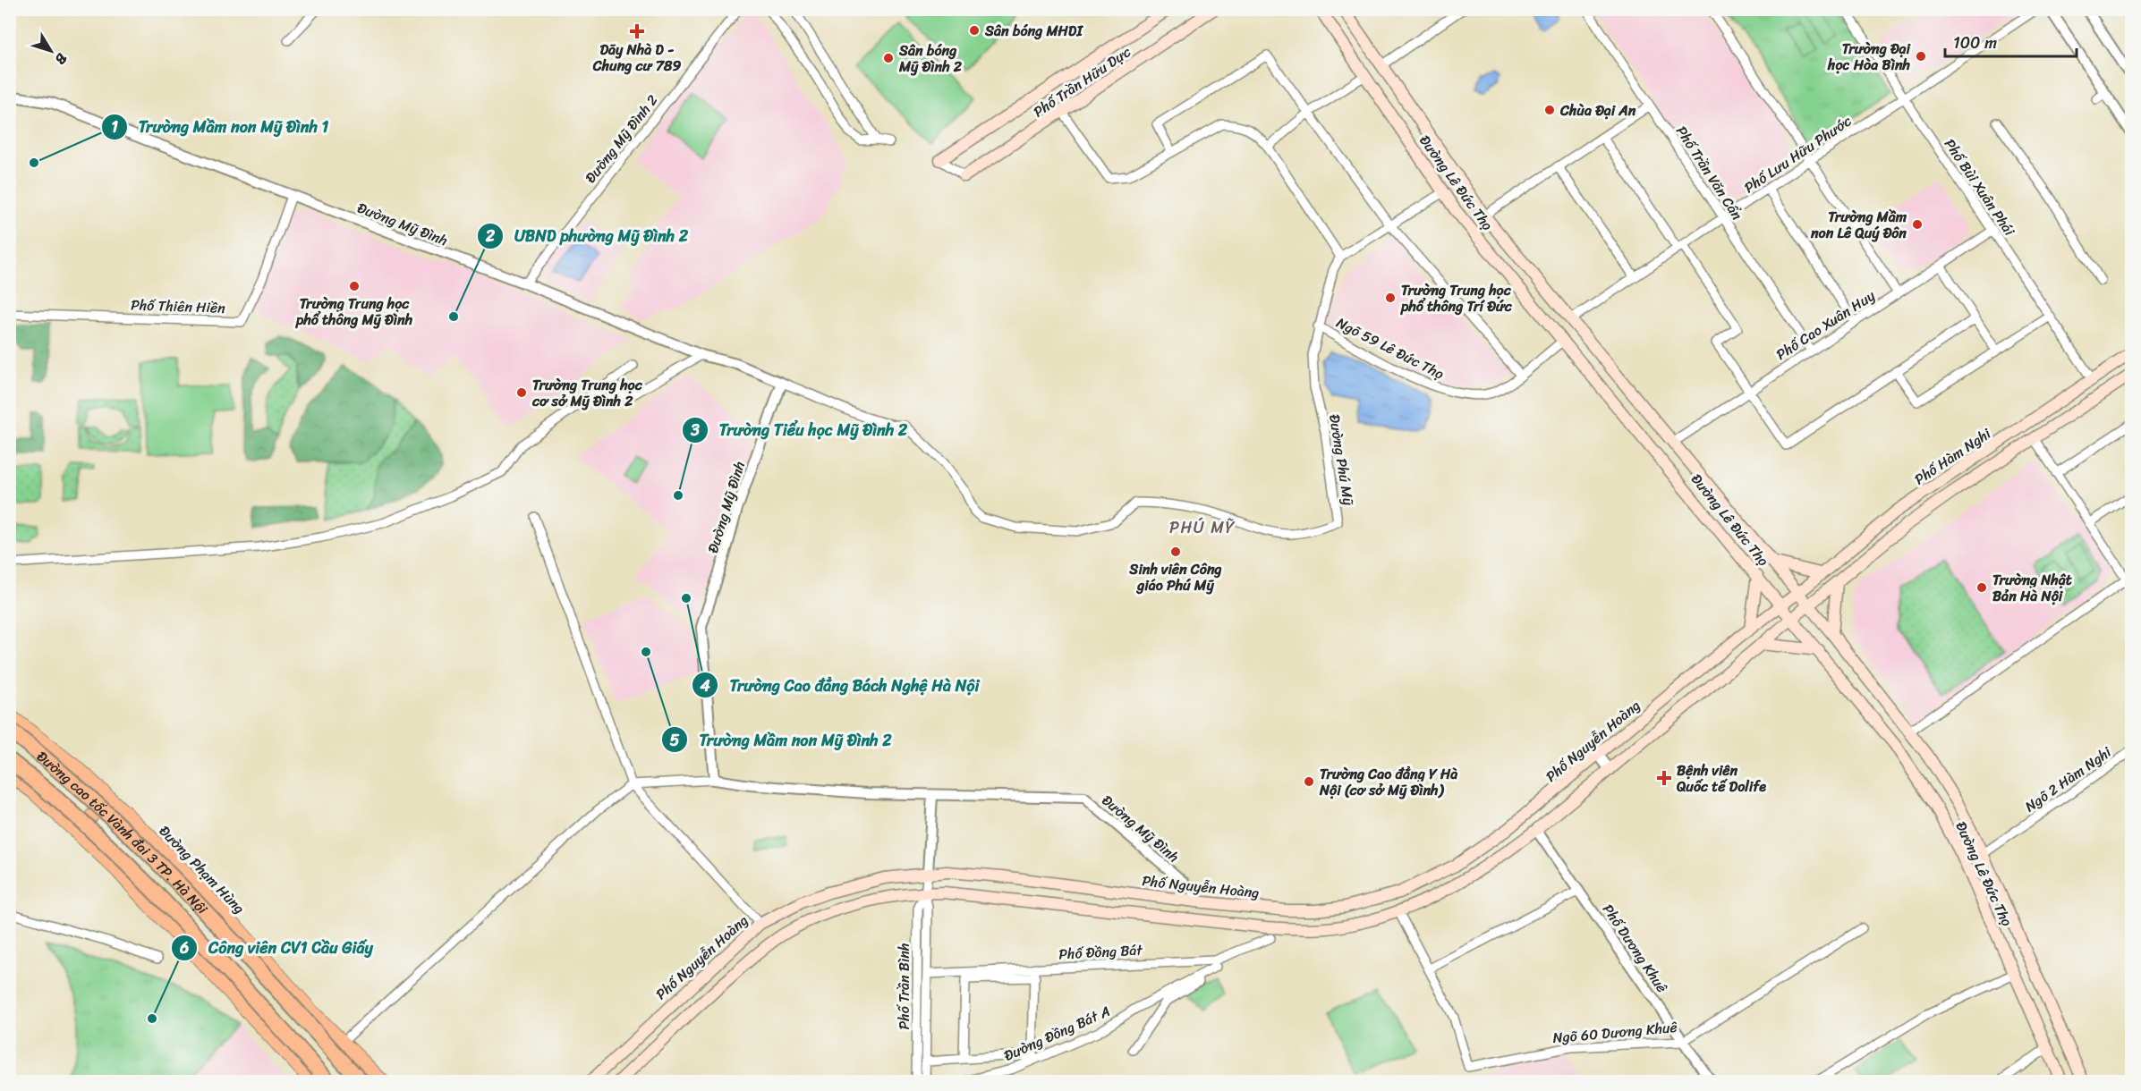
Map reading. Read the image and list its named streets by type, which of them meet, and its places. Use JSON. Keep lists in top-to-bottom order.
{
  "streets": {
    "highway": ["Đường cao tốc Vành đai 3 TP. Hà Nội"],
    "main road": [
      "Phố Trần Hữu Dực",
      "Đường Lê Đức Thọ",
      "Phố Hàm Nghi",
      "Phố Nguyễn Hoàng",
      "Đường Phạm Hùng"
    ],
    "street": [
      "Đường Mỹ Đình 2",
      "Phố Lưu Hữu Phước",
      "Phố Trần Văn Cẩn",
      "Phố Bùi Xuân Phái",
      "Đường Mỹ Đình",
      "Phố Thiên Hiền",
      "Phố Cao Xuân Huy",
      "Ngõ 59 Lê Đức Thọ",
      "Đường Phú Mỹ",
      "Ngõ 2 Hàm Nghi",
      "Phố Dương Khuê",
      "Phố Đồng Bát",
      "Phố Trần Bình",
      "Ngõ 60 Dương Khuê",
      "Đường Đồng Bát A"
    ]
  },
  "crossings": [
    ["Đường Mỹ Đình 2", "Đường Mỹ Đình"],
    ["Phố Lưu Hữu Phước", "Phố Trần Văn Cẩn"],
    ["Phố Lưu Hữu Phước", "Đường Lê Đức Thọ"],
    ["Phố Lưu Hữu Phước", "Phố Bùi Xuân Phái"],
    ["Phố Trần Văn Cẩn", "Phố Cao Xuân Huy"],
    ["Đường Lê Đức Thọ", "Phố Cao Xuân Huy"],
    ["Đường Lê Đức Thọ", "Ngõ 59 Lê Đức Thọ"],
    ["Đường Lê Đức Thọ", "Phố Hàm Nghi"],
    ["Đường Lê Đức Thọ", "Phố Nguyễn Hoàng"],
    ["Đường Lê Đức Thọ", "Ngõ 2 Hàm Nghi"],
    ["Phố Bùi Xuân Phái", "Phố Cao Xuân Huy"],
    ["Phố Bùi Xuân Phái", "Phố Hàm Nghi"],
    ["Đường Mỹ Đình", "Phố Thiên Hiền"],
    ["Đường Mỹ Đình", "Đường Phú Mỹ"],
    ["Đường Mỹ Đình", "Phố Nguyễn Hoàng"],
    ["Đường Mỹ Đình", "Phố Trần Bình"],
    ["Ngõ 59 Lê Đức Thọ", "Đường Phú Mỹ"],
    ["Phố Hàm Nghi", "Phố Nguyễn Hoàng"],
    ["Phố Nguyễn Hoàng", "Phố Trần Bình"],
    ["Phố Dương Khuê", "Ngõ 60 Dương Khuê"],
    ["Phố Đồng Bát", "Phố Trần Bình"]
  ],
  "districts": ["PHÚ MỸ"],
  "places": {
    "other": [
      "Sân bóng MHDI",
      "Trường Đại học Hòa Bình",
      "Sân bóng Mỹ Đình 2",
      "Chùa Đại An",
      "Trường Mầm non Mỹ Đình 1",
      "Trường Mầm non Lê Quý Đôn",
      "Trường Trung học phổ thông Mỹ Đình",
      "Trường Trung học phổ thông Trí Đức",
      "UBND phường Mỹ Đình 2",
      "Trường Trung học cơ sở Mỹ Đình 2",
      "Trường Tiểu học Mỹ Đình 2",
      "Sinh viên Công giáo Phú Mỹ",
      "Trường Nhật Bản Hà Nội",
      "Trường Cao đẳng Bách Nghệ Hà Nội",
      "Trường Mầm non Mỹ Đình 2",
      "Trường Cao đẳng Y Hà Nội (cơ sở Mỹ Đình)",
      "Công viên CV1 Cầu Giấy"
    ],
    "health": ["Dãy Nhà D - Chung cư 789", "Bệnh viện Quốc tế Dolife"]
  },
  "scale_bar": "100 m",
  "north": "bottom right"
}
